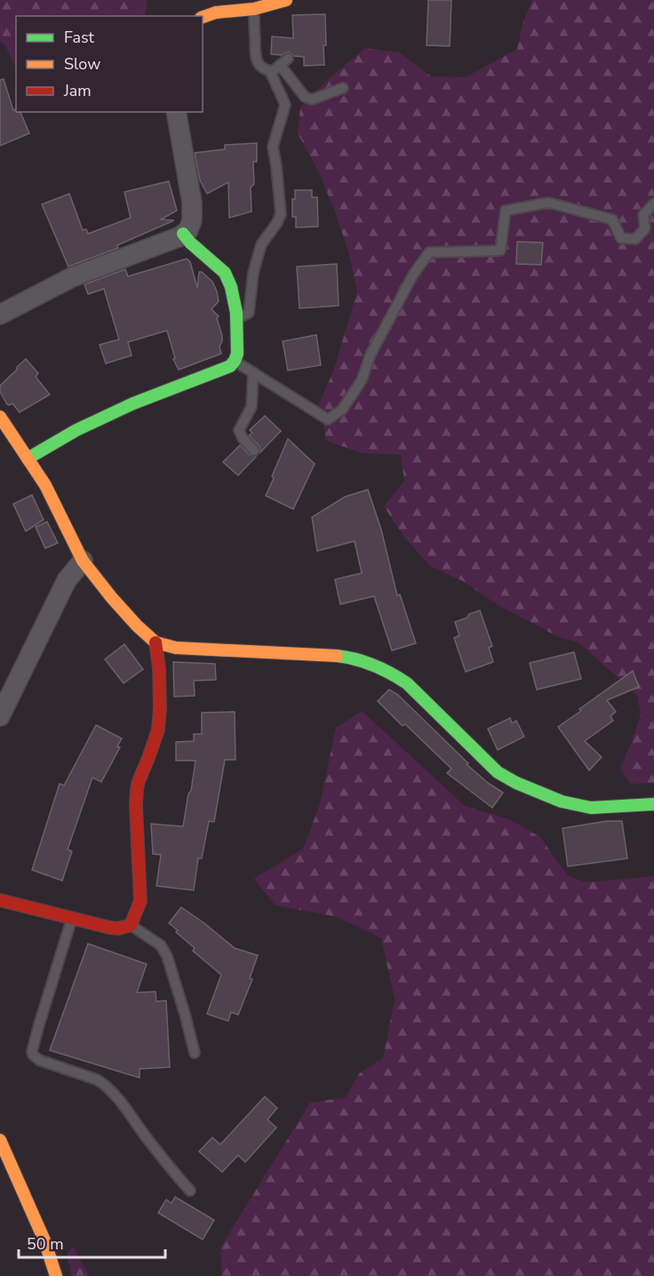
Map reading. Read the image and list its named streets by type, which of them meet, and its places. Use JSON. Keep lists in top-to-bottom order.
{
  "legend": ["Fast", "Slow", "Jam"],
  "scale_bar": "50 m"
}
